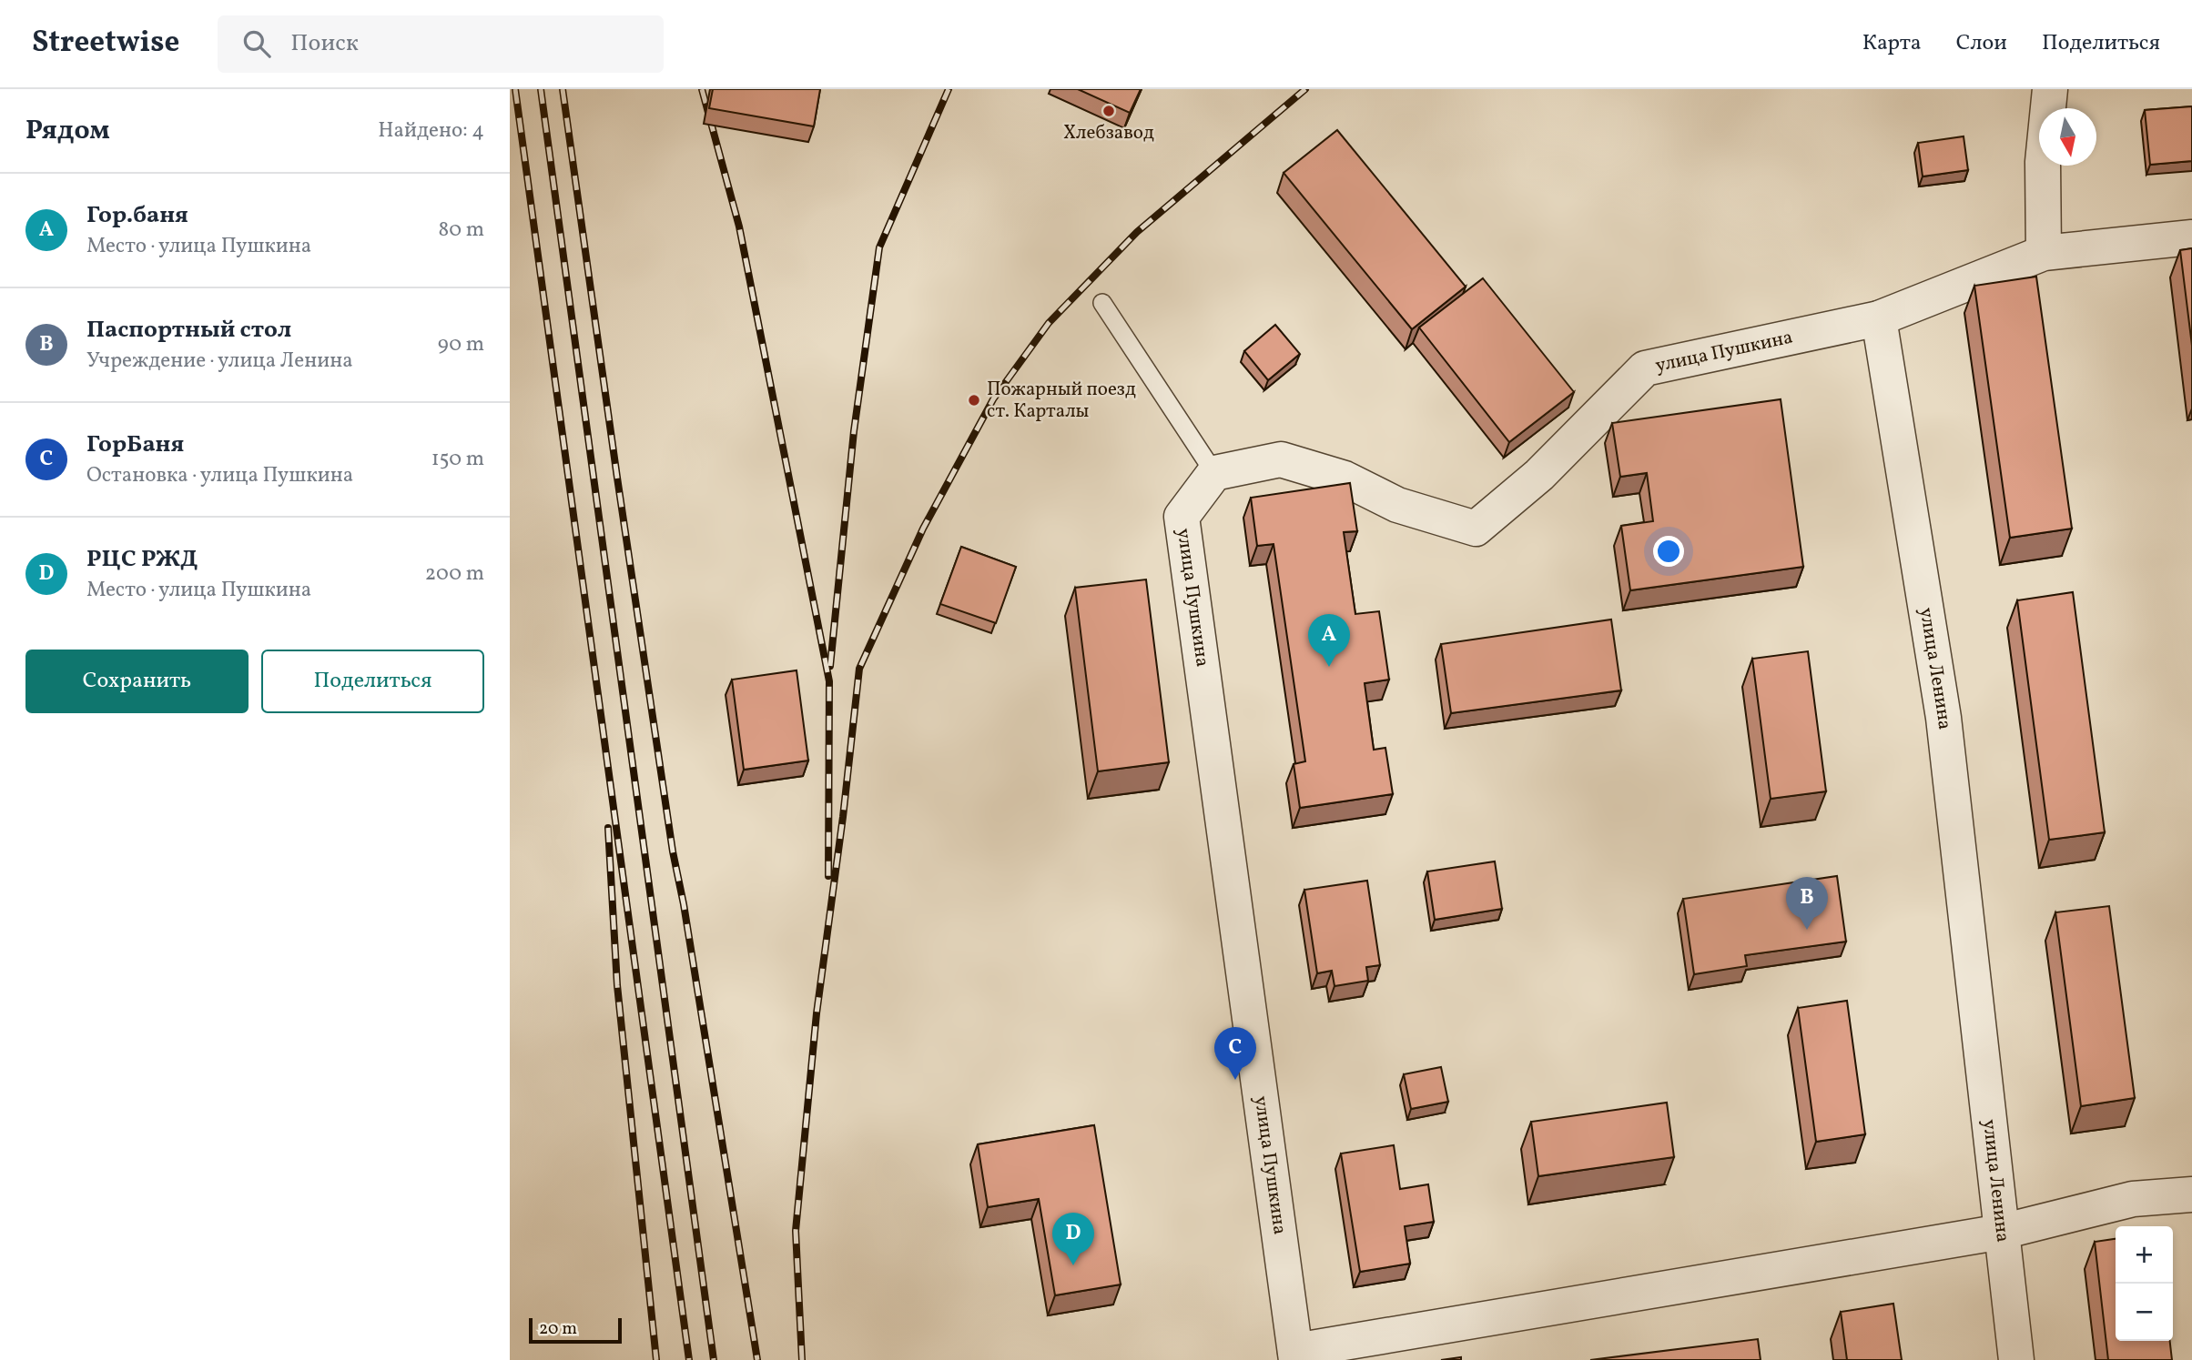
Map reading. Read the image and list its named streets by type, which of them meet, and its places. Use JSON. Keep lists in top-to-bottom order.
{
  "streets": {
    "street": ["улица Пушкина", "улица Ленина"]
  },
  "crossings": [
    ["улица Пушкина", "улица Ленина"]
  ],
  "places": ["Хлебзавод", "Пожарный поезд ст. Карталы"],
  "scale_bar": "20 m",
  "north": "bottom",
  "page": {
    "header": "Streetwise",
    "search": "Поиск",
    "nav": ["Карта", "Слои", "Поделиться"],
    "heading": ["Рядом", "Найдено: 4"],
    "list": [
      {
        "mark": "A",
        "name": "Гор.баня",
        "note": "Место · улица Пушкина",
        "value": "80 m"
      },
      {
        "mark": "B",
        "name": "Паспортный стол",
        "note": "Учреждение · улица Ленина",
        "value": "90 m"
      },
      {
        "mark": "C",
        "name": "ГорБаня",
        "note": "Остановка · улица Пушкина",
        "value": "150 m"
      },
      {
        "mark": "D",
        "name": "РЦС РЖД",
        "note": "Место · улица Пушкина",
        "value": "200 m"
      }
    ],
    "pins": [
      "A",
      "B",
      "C",
      "D"
    ],
    "buttons": ["Сохранить", "Поделиться"],
    "map_buttons": ["+", "−"],
    "scale": "20 m"
  }
}
